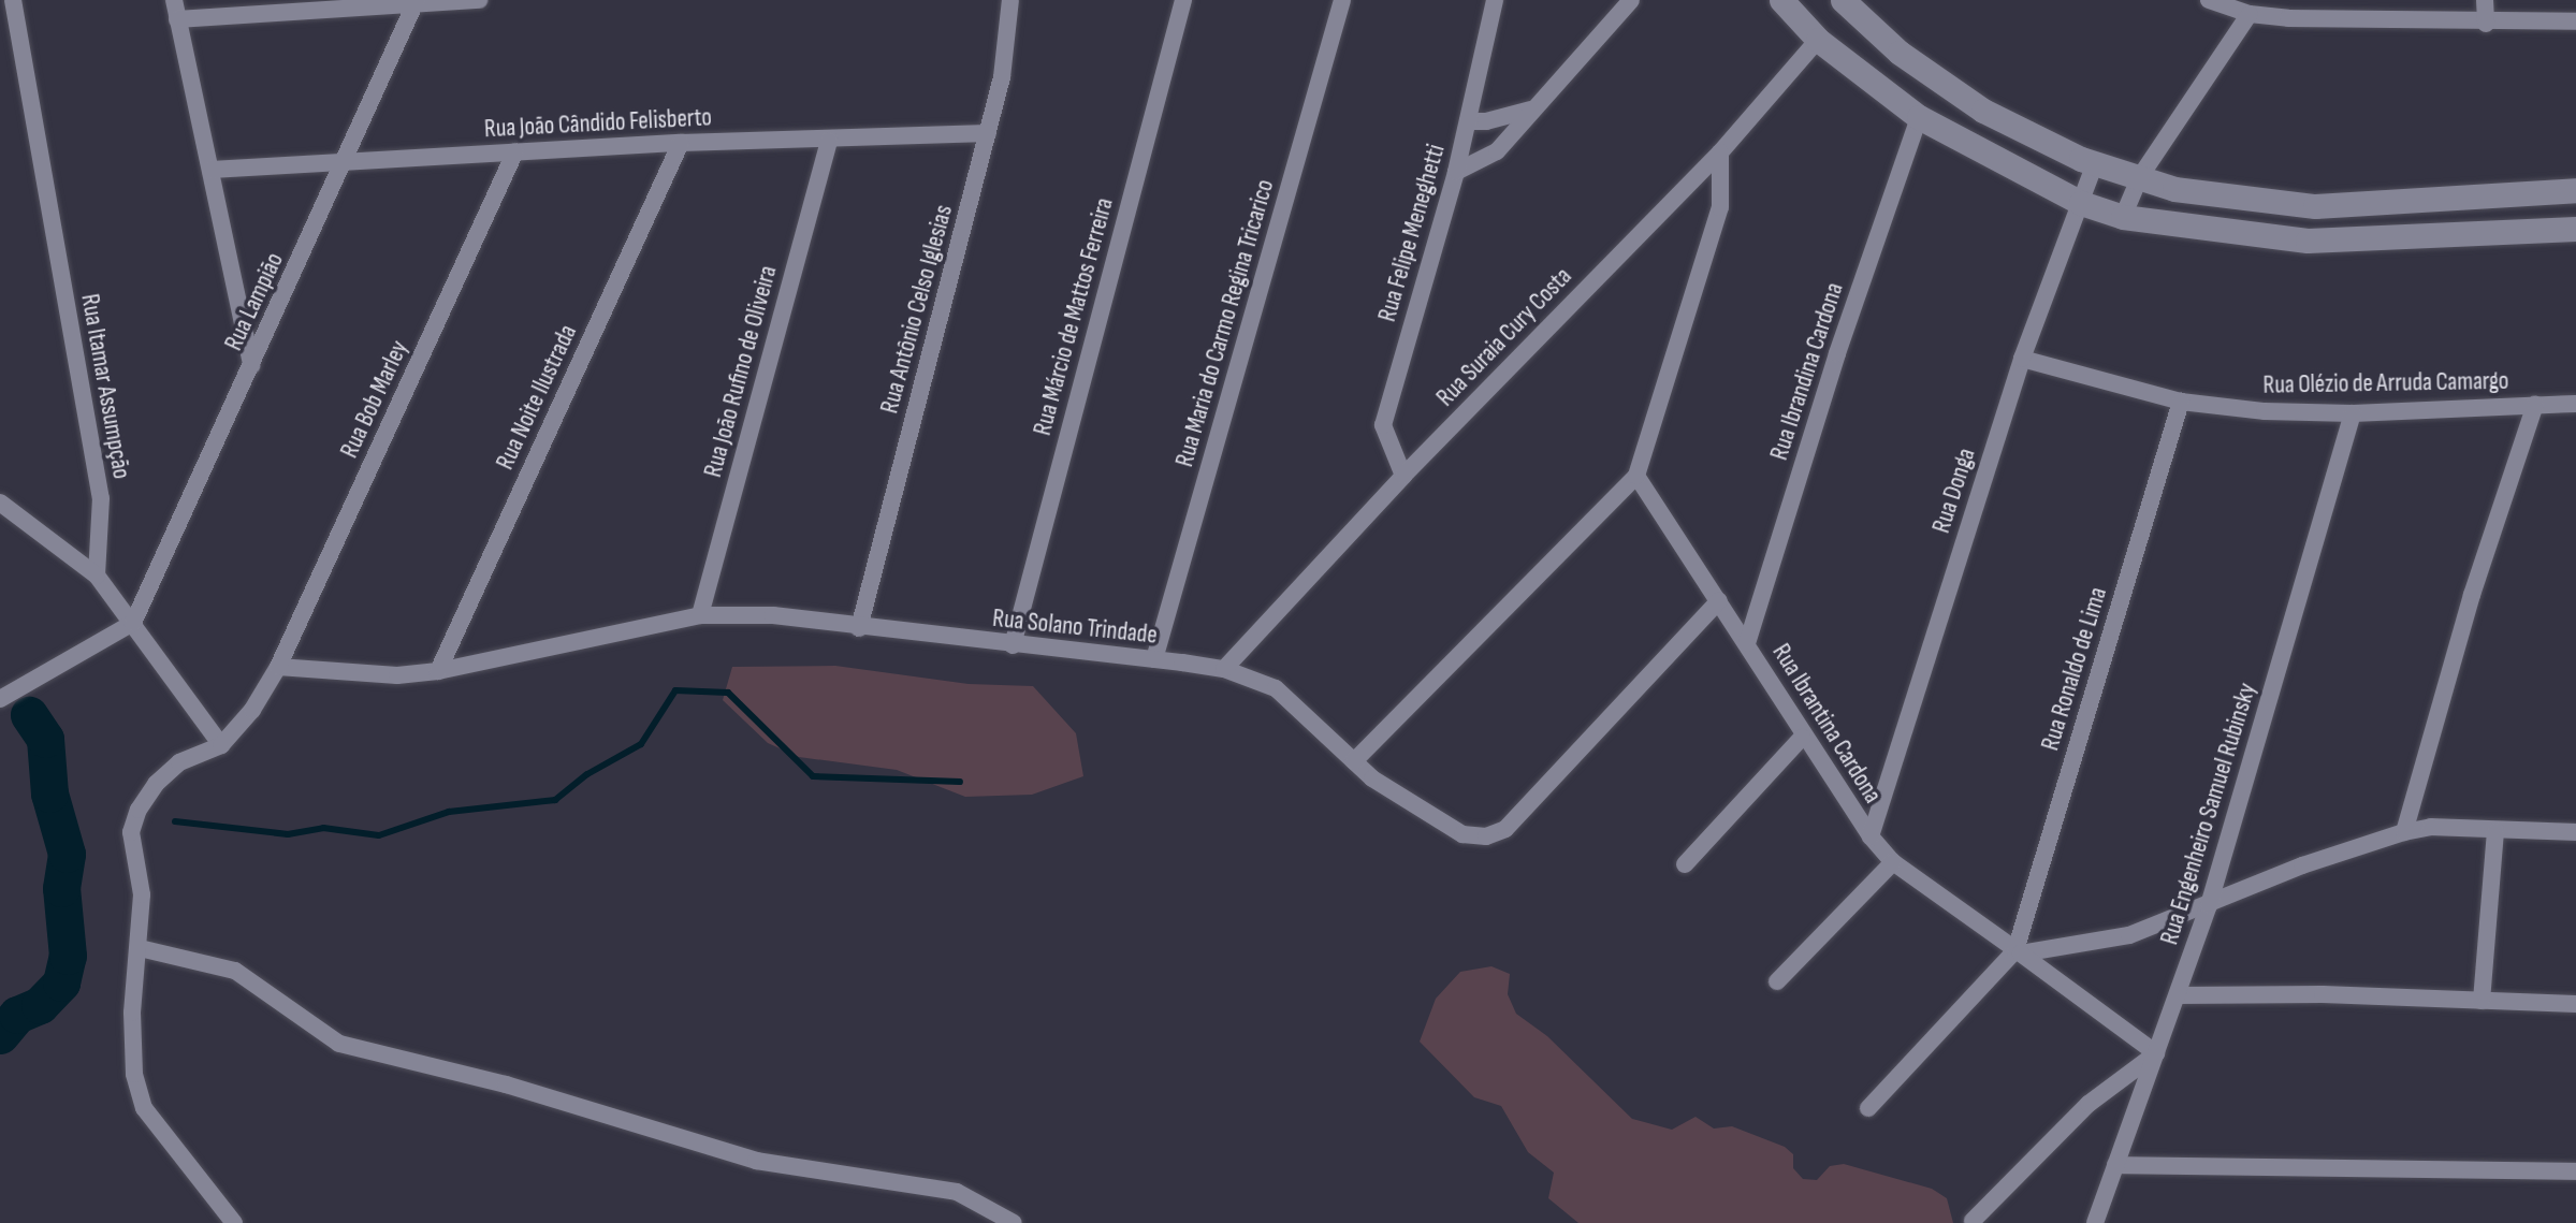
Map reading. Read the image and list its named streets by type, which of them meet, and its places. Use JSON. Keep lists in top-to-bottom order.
{
  "streets": {
    "street": [
      "Rua João Cândido Felisberto",
      "Rua Felipe Meneghetti",
      "Rua Lampião",
      "Rua Antônio Celso Iglesias",
      "Rua Márcio de Mattos Ferreira",
      "Rua Maria do Carmo Regina Tricarico",
      "Rua Suraia Cury Costa",
      "Rua João Rufino de Oliveira",
      "Rua Ibrandina Cardona",
      "Rua Olézio de Arruda Camargo",
      "Rua Itamar Assumpção",
      "Rua Noite Ilustrada",
      "Rua Bob Marley",
      "Rua Donga",
      "Rua Solano Trindade",
      "Rua Ronaldo de Lima",
      "Rua Ibrantina Cardona",
      "Rua Engenheiro Samuel Rubinsky"
    ]
  },
  "crossings": [
    ["Rua João Cândido Felisberto", "Rua Lampião"],
    ["Rua João Cândido Felisberto", "Rua Antônio Celso Iglesias"],
    ["Rua João Cândido Felisberto", "Rua João Rufino de Oliveira"],
    ["Rua João Cândido Felisberto", "Rua Noite Ilustrada"],
    ["Rua João Cândido Felisberto", "Rua Bob Marley"],
    ["Rua Felipe Meneghetti", "Rua Suraia Cury Costa"],
    ["Rua Antônio Celso Iglesias", "Rua Solano Trindade"],
    ["Rua Márcio de Mattos Ferreira", "Rua Solano Trindade"],
    ["Rua Maria do Carmo Regina Tricarico", "Rua Solano Trindade"],
    ["Rua Suraia Cury Costa", "Rua Solano Trindade"],
    ["Rua João Rufino de Oliveira", "Rua Solano Trindade"],
    ["Rua Ibrandina Cardona", "Rua Ibrantina Cardona"],
    ["Rua Olézio de Arruda Camargo", "Rua Donga"],
    ["Rua Olézio de Arruda Camargo", "Rua Ronaldo de Lima"],
    ["Rua Olézio de Arruda Camargo", "Rua Engenheiro Samuel Rubinsky"],
    ["Rua Noite Ilustrada", "Rua Solano Trindade"],
    ["Rua Bob Marley", "Rua Solano Trindade"],
    ["Rua Donga", "Rua Ibrantina Cardona"],
    ["Rua Solano Trindade", "Rua Ibrantina Cardona"],
    ["Rua Ronaldo de Lima", "Rua Ibrantina Cardona"],
    ["Rua Ibrantina Cardona", "Rua Engenheiro Samuel Rubinsky"]
  ]
}
